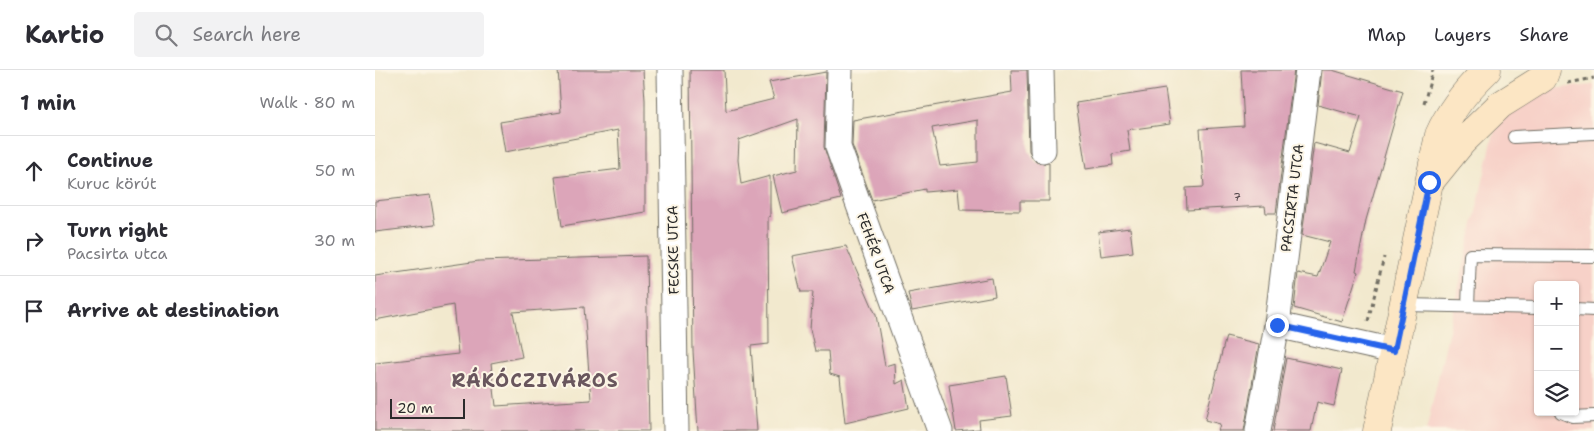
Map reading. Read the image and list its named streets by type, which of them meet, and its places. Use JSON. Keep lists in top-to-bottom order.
{
  "streets": {
    "street": ["PACSIRTA UTCA", "FECSKE UTCA", "FEHÉR UTCA"]
  },
  "districts": ["RÁKÓCZIVÁROS"],
  "house_numbers": ["7"],
  "scale_bar": "20 m",
  "page": {
    "header": "Kartio",
    "search": "Search here",
    "nav": ["Map", "Layers", "Share"],
    "heading": ["1 min", "Walk · 80 m"],
    "list": [
      ["Continue", "Kuruc körút", "50 m"],
      ["Turn right", "Pacsirta utca", "30 m"],
      "Arrive at destination"
    ],
    "map_buttons": ["+", "−"],
    "scale": "20 m"
  }
}
